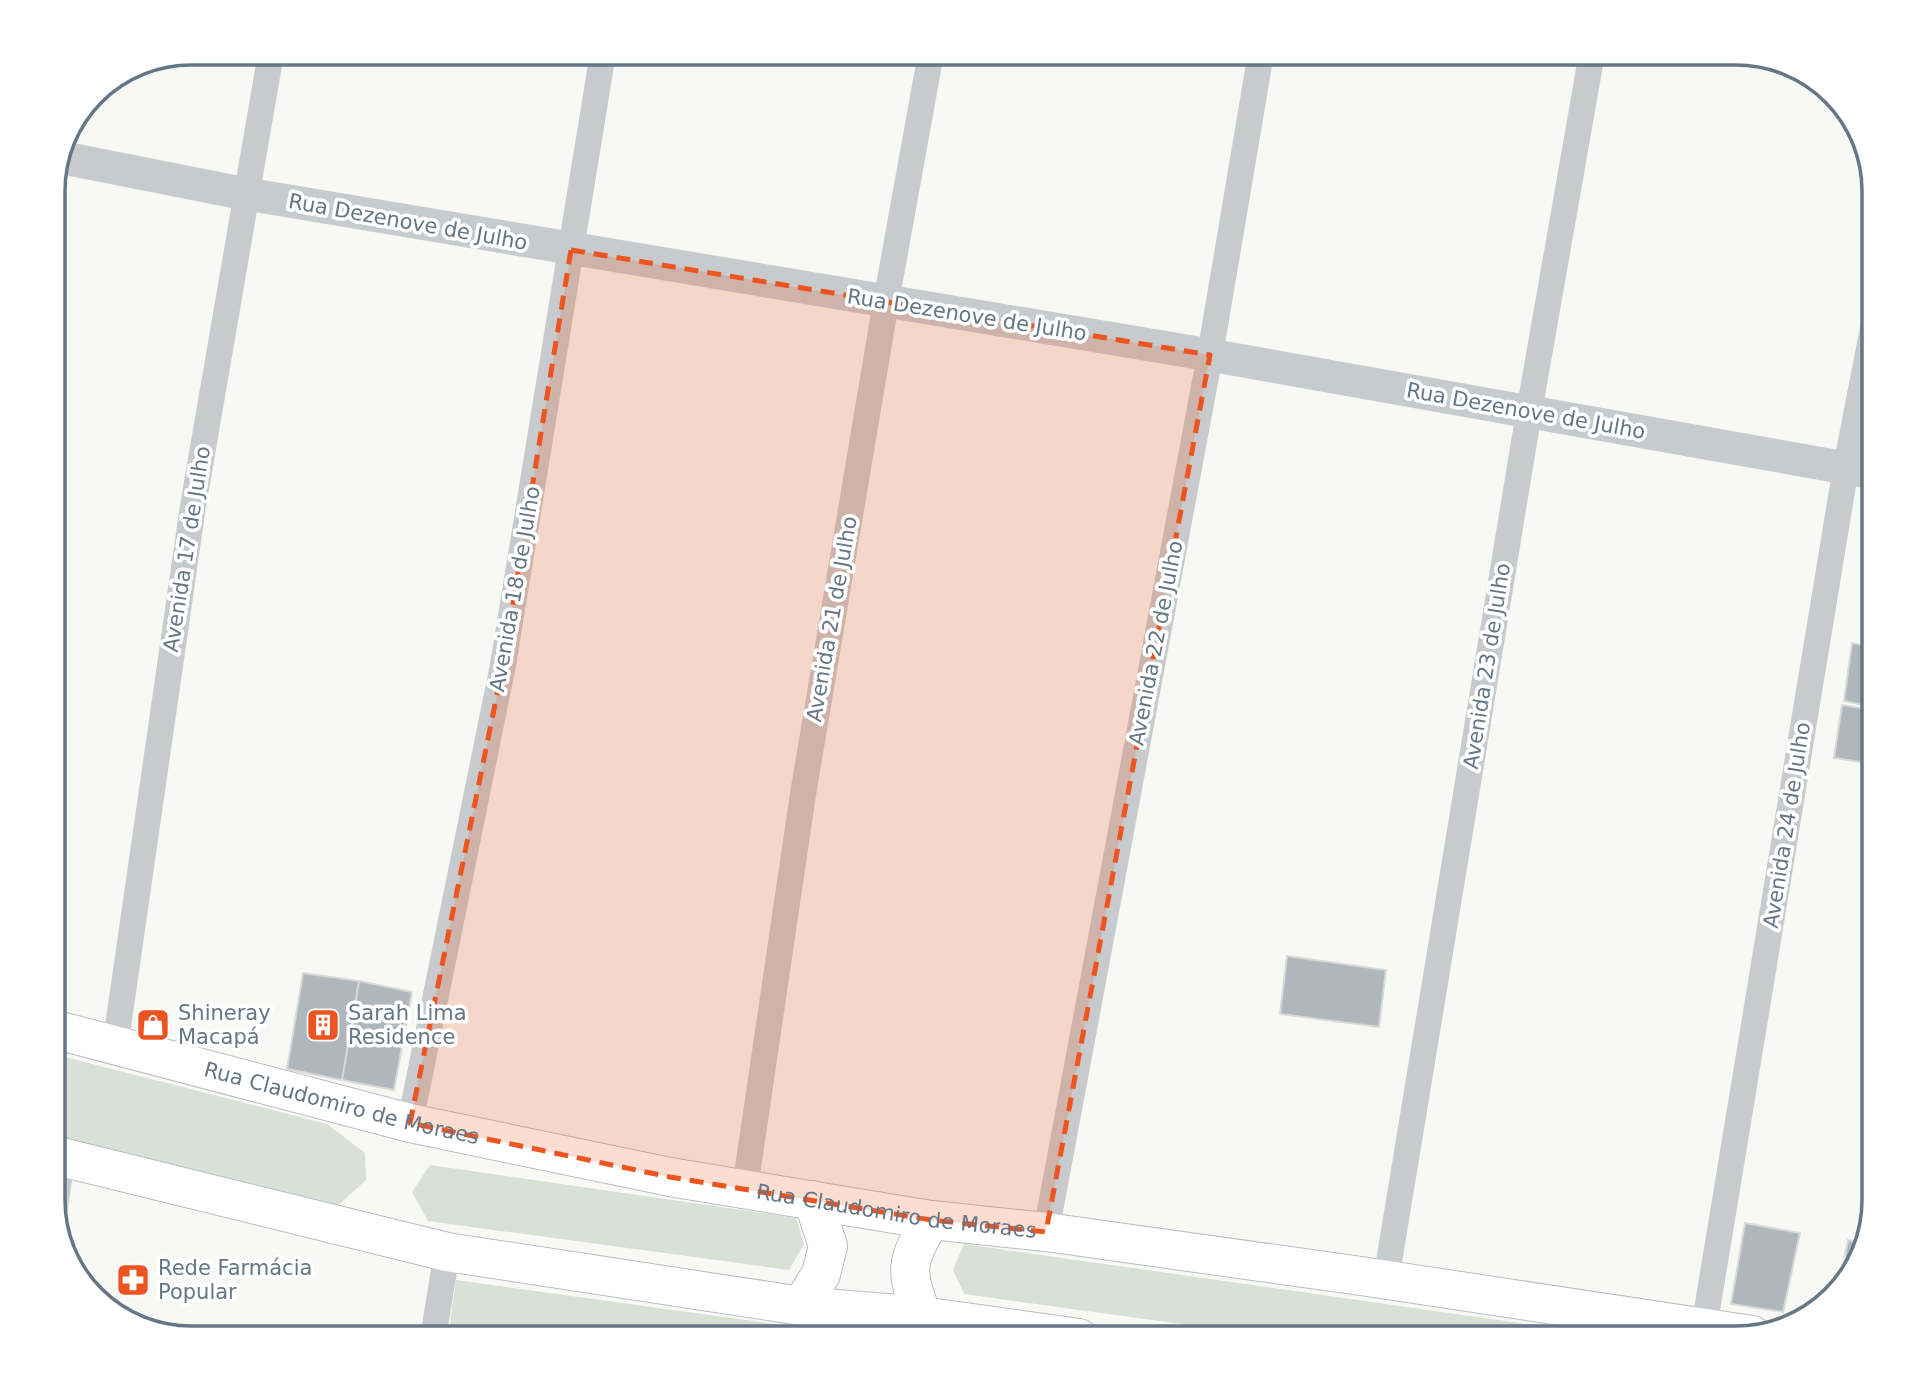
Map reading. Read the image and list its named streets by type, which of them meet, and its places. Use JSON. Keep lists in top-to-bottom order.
{
  "streets": {
    "main road": ["Rua Claudomiro de Moraes"],
    "street": [
      "Rua Dezenove de Julho",
      "Avenida 17 de Julho",
      "Avenida 18 de Julho",
      "Avenida 21 de Julho",
      "Avenida 22 de Julho",
      "Avenida 23 de Julho",
      "Avenida 24 de Julho"
    ]
  },
  "crossings": [
    ["Rua Dezenove de Julho", "Avenida 17 de Julho"],
    ["Rua Dezenove de Julho", "Avenida 18 de Julho"],
    ["Rua Dezenove de Julho", "Avenida 21 de Julho"],
    ["Rua Dezenove de Julho", "Avenida 22 de Julho"],
    ["Rua Dezenove de Julho", "Avenida 23 de Julho"],
    ["Rua Dezenove de Julho", "Avenida 24 de Julho"],
    ["Avenida 17 de Julho", "Rua Claudomiro de Moraes"],
    ["Avenida 18 de Julho", "Rua Claudomiro de Moraes"],
    ["Avenida 21 de Julho", "Rua Claudomiro de Moraes"],
    ["Avenida 22 de Julho", "Rua Claudomiro de Moraes"],
    ["Avenida 23 de Julho", "Rua Claudomiro de Moraes"]
  ],
  "places": {
    "shop": ["Shineray Macapá"],
    "building": ["Sarah Lima Residence"],
    "pharmacy": ["Rede Farmácia Popular"]
  }
}
